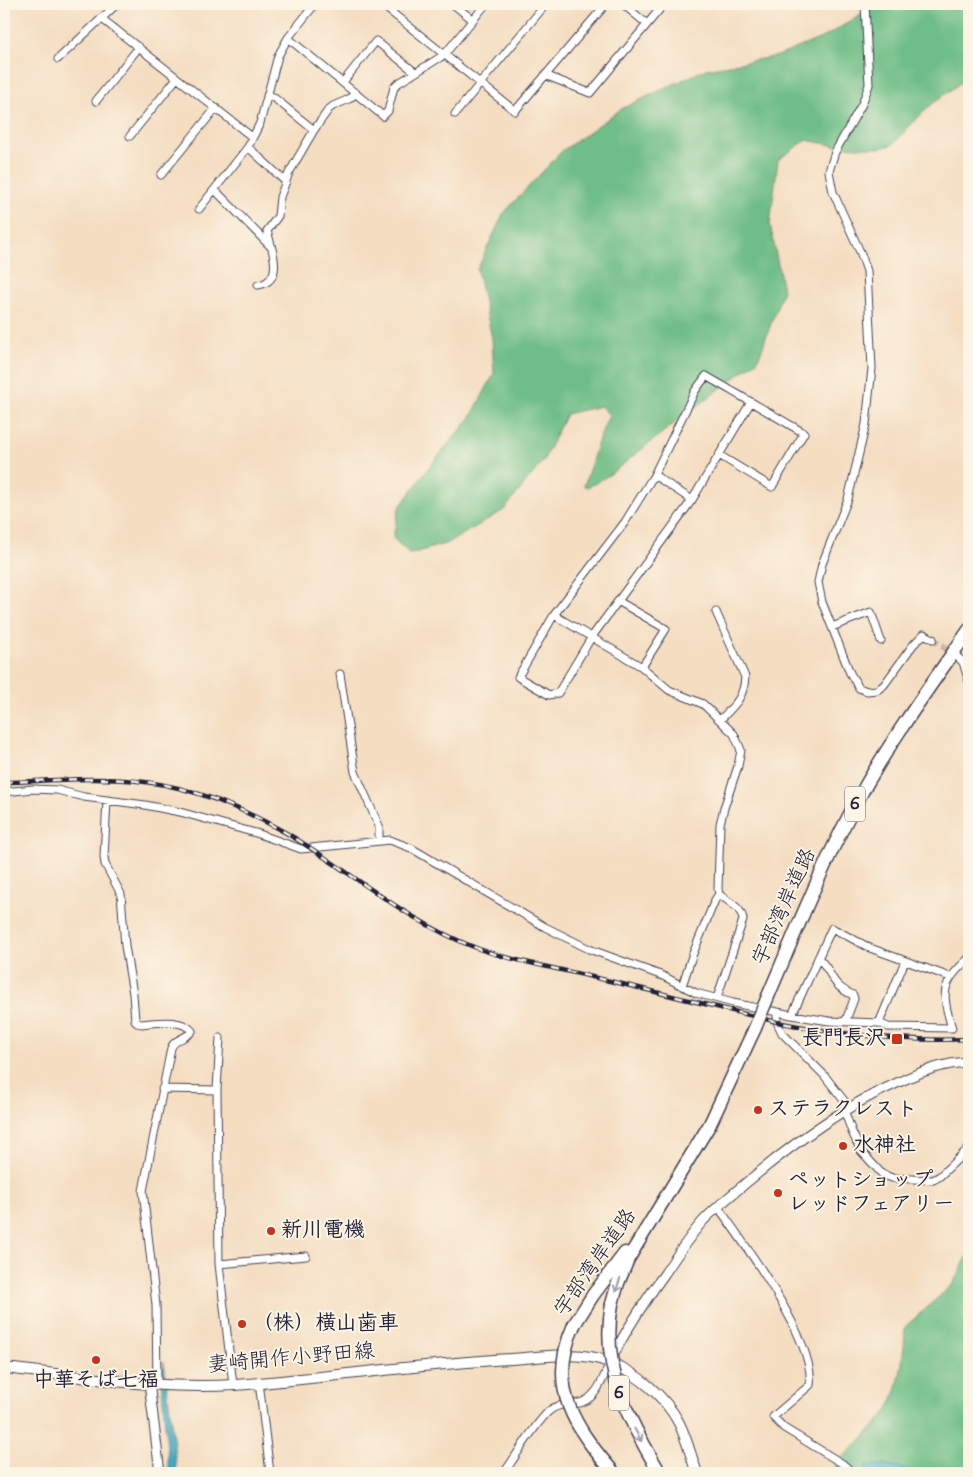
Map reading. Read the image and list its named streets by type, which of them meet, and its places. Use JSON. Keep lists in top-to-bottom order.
{
  "streets": {
    "highway": ["6", "宇部湾岸道路"],
    "main road": ["妻崎開作小野田線"]
  },
  "places": {
    "transit": ["長門長沢"],
    "other": [
      "ステラクレスト",
      "水神社",
      "ペットショップ レッドフェアリー",
      "新川電機",
      "（株）横山歯車",
      "中華そば七福"
    ]
  }
}
